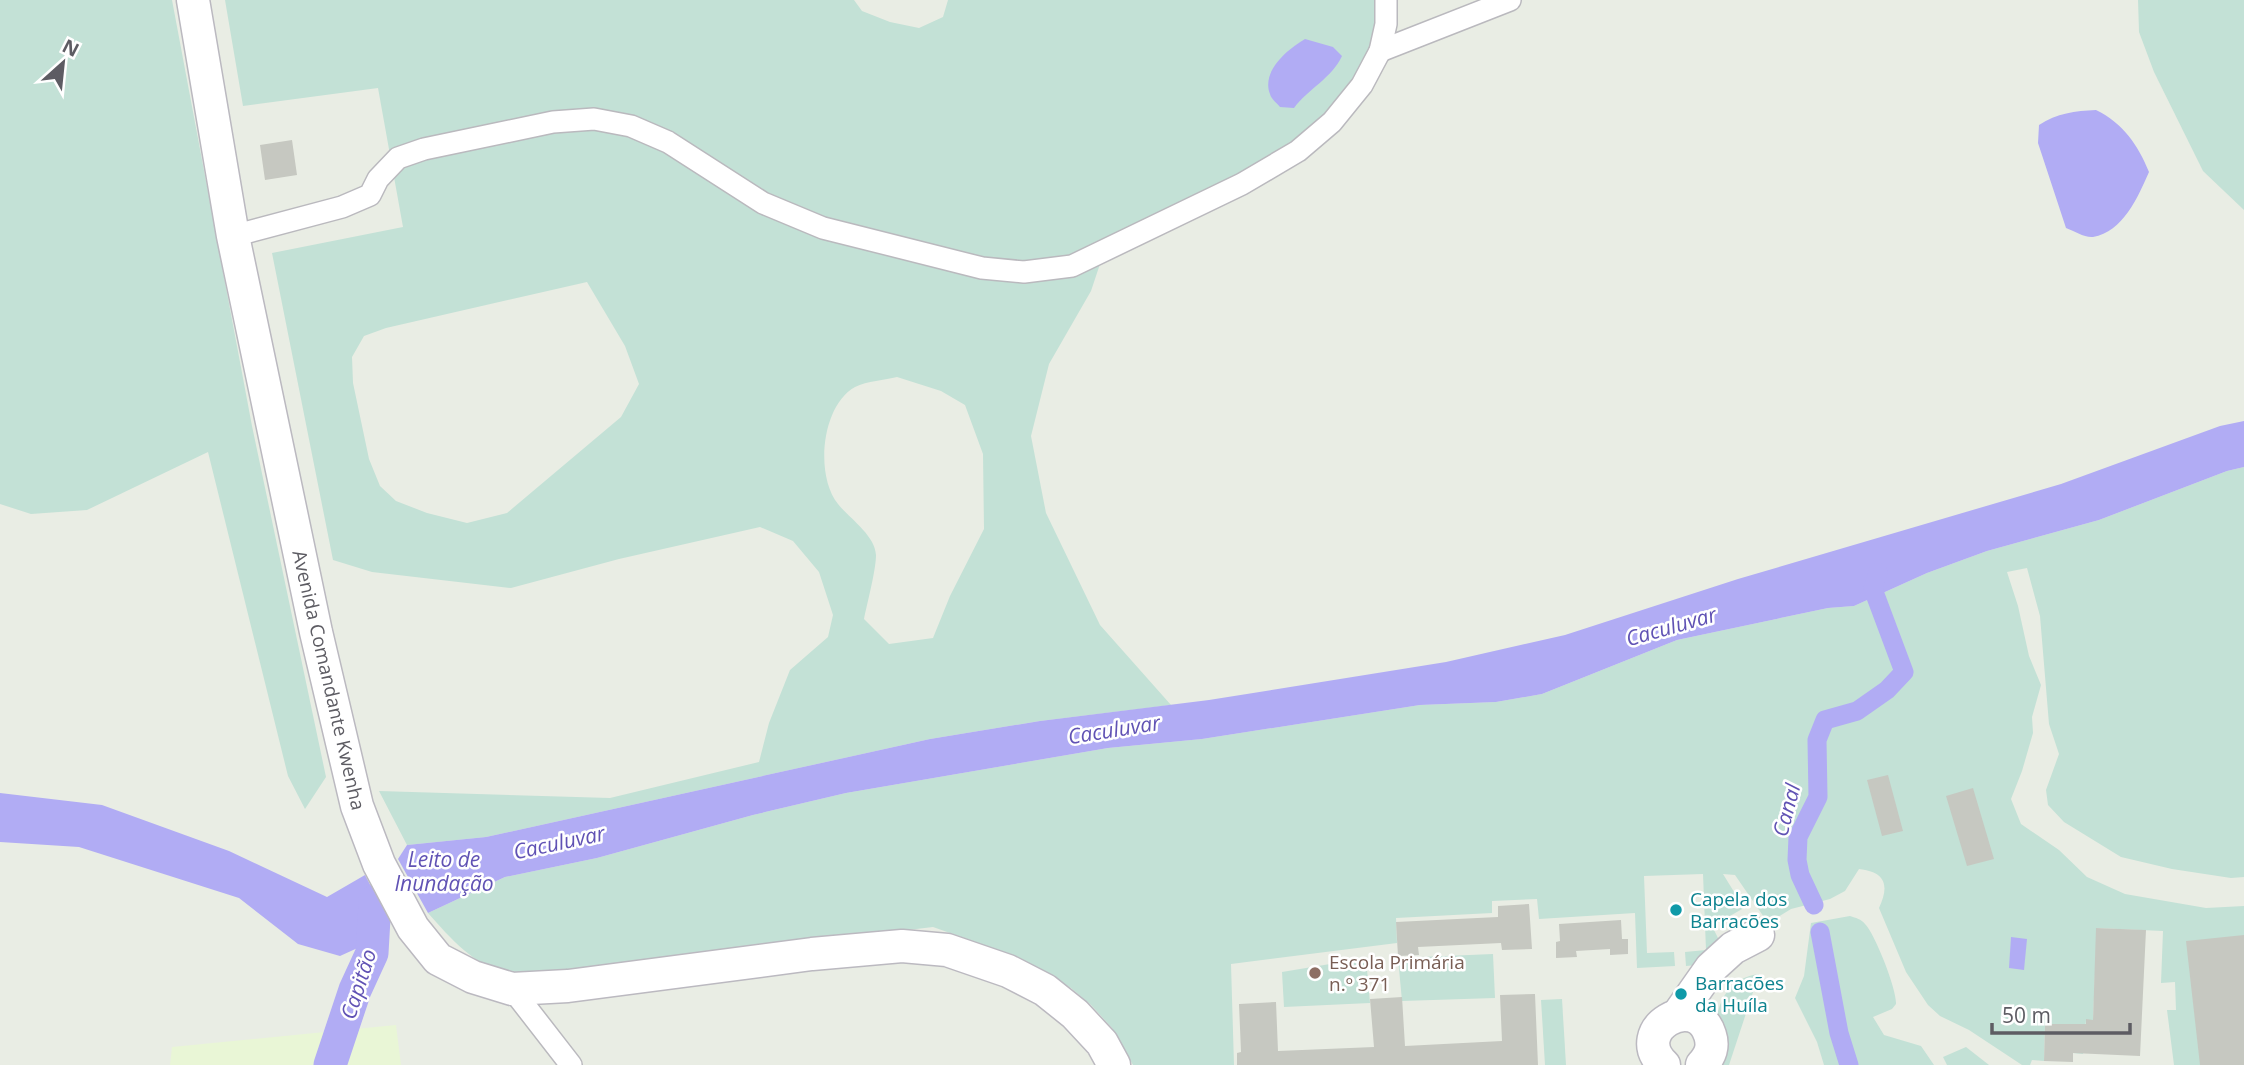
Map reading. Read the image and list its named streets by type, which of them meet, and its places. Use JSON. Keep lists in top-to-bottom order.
{
  "streets": {
    "main road": ["Avenida Comandante Kwenha"]
  },
  "water": [
    "Caculuvar",
    "Canal",
    "Leito de Inundação",
    "Capitão"
  ],
  "places": ["Capela dos Barracões", "Escola Primária n.º 371", "Barracões da Huíla"],
  "scale_bar": "50 m",
  "north": "top right"
}
